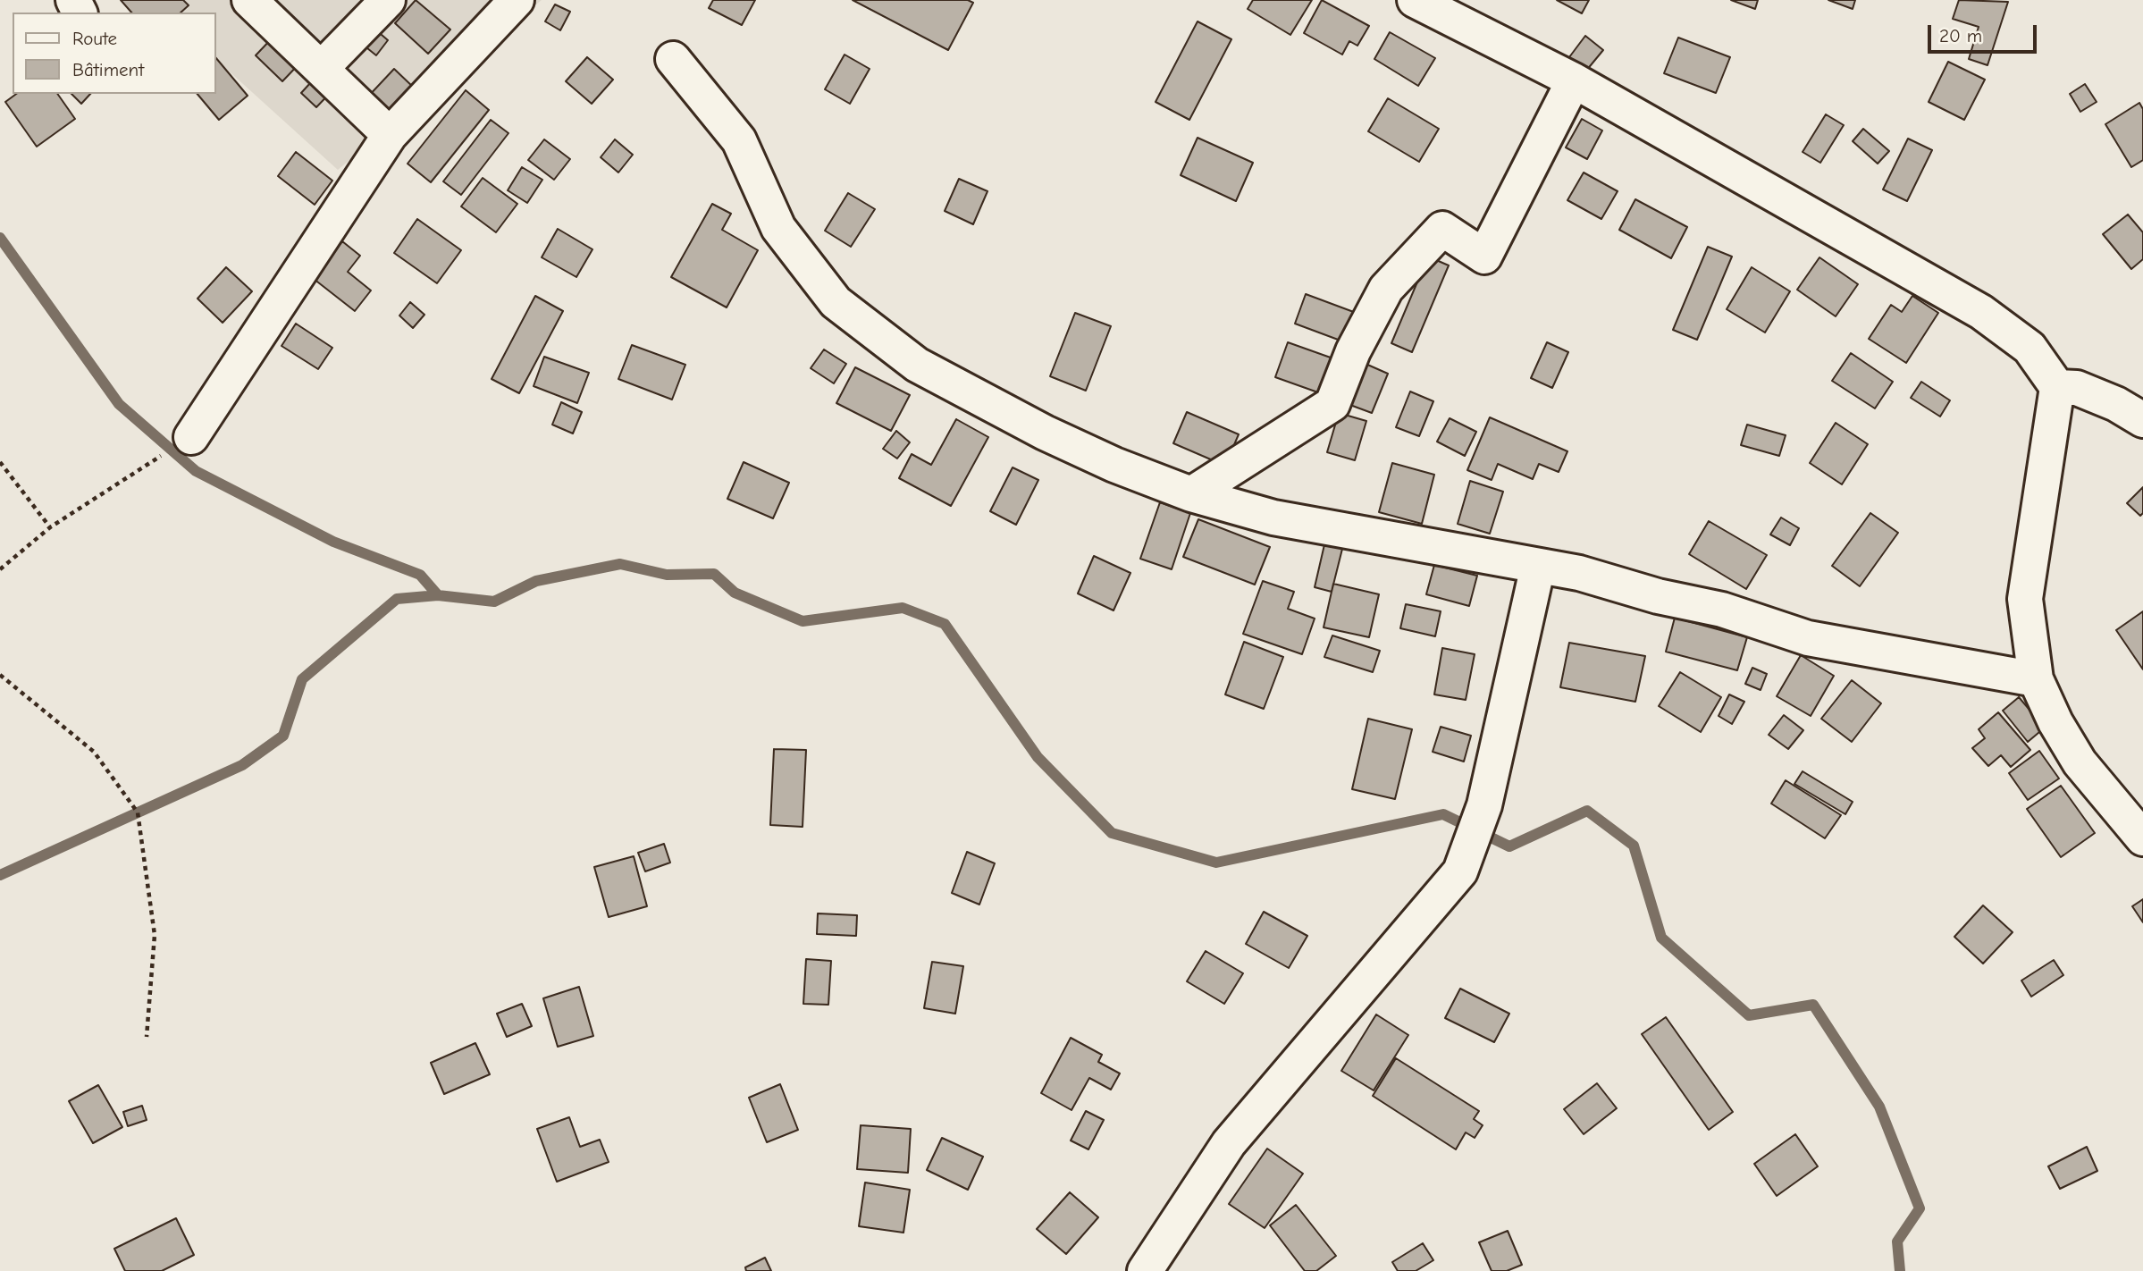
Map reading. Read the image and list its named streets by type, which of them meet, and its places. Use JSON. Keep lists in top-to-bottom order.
{
  "legend": ["Route", "Bâtiment"],
  "scale_bar": "20 m"
}
